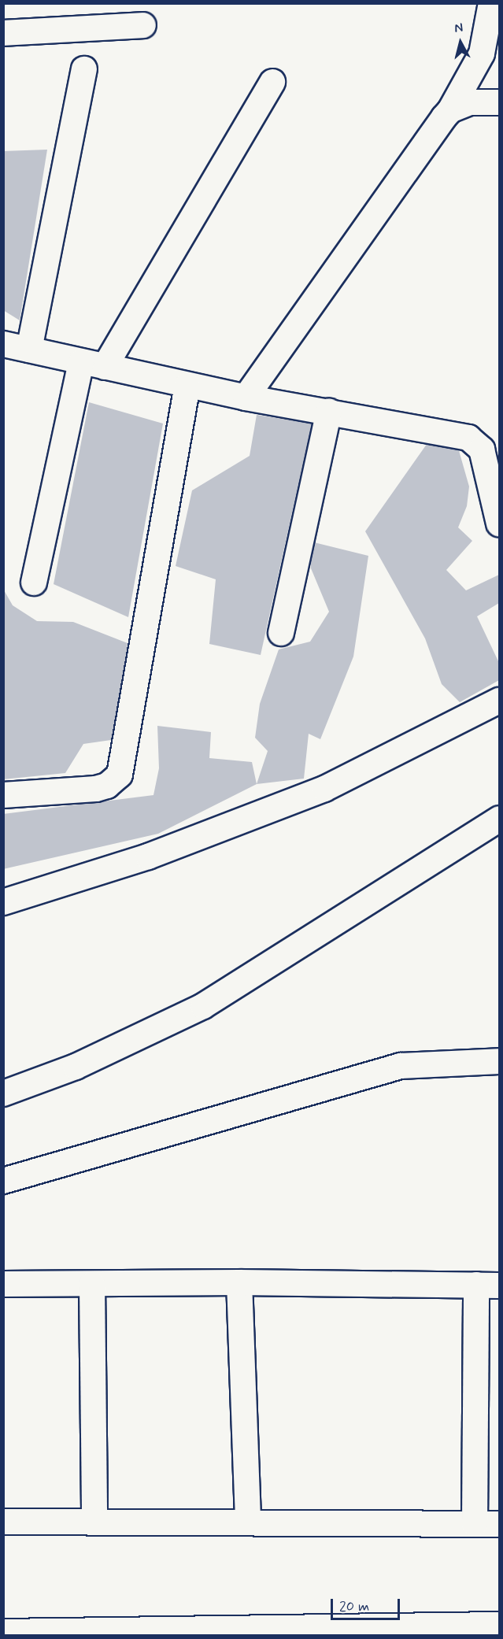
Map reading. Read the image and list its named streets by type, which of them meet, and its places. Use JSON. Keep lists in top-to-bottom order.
{
  "scale_bar": "20 m",
  "north": "top"
}
